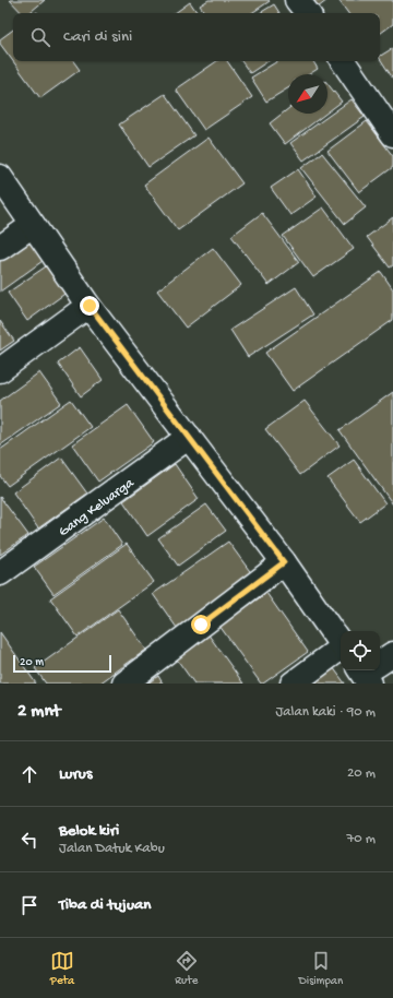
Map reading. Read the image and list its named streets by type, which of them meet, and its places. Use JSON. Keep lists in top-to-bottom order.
{
  "streets": {
    "street": ["Gang Keluarga"]
  },
  "scale_bar": "20 m",
  "north": "bottom left",
  "page": {
    "search": "Cari di sini",
    "scale": "20 m",
    "heading": ["2 mnt", "Jalan kaki · 90 m"],
    "list": [
      ["Lurus", "20 m"],
      ["Belok kiri", "Jalan Datuk Kabu", "70 m"],
      "Tiba di tujuan"
    ],
    "nav": ["Peta", "Rute", "Disimpan"]
  }
}
